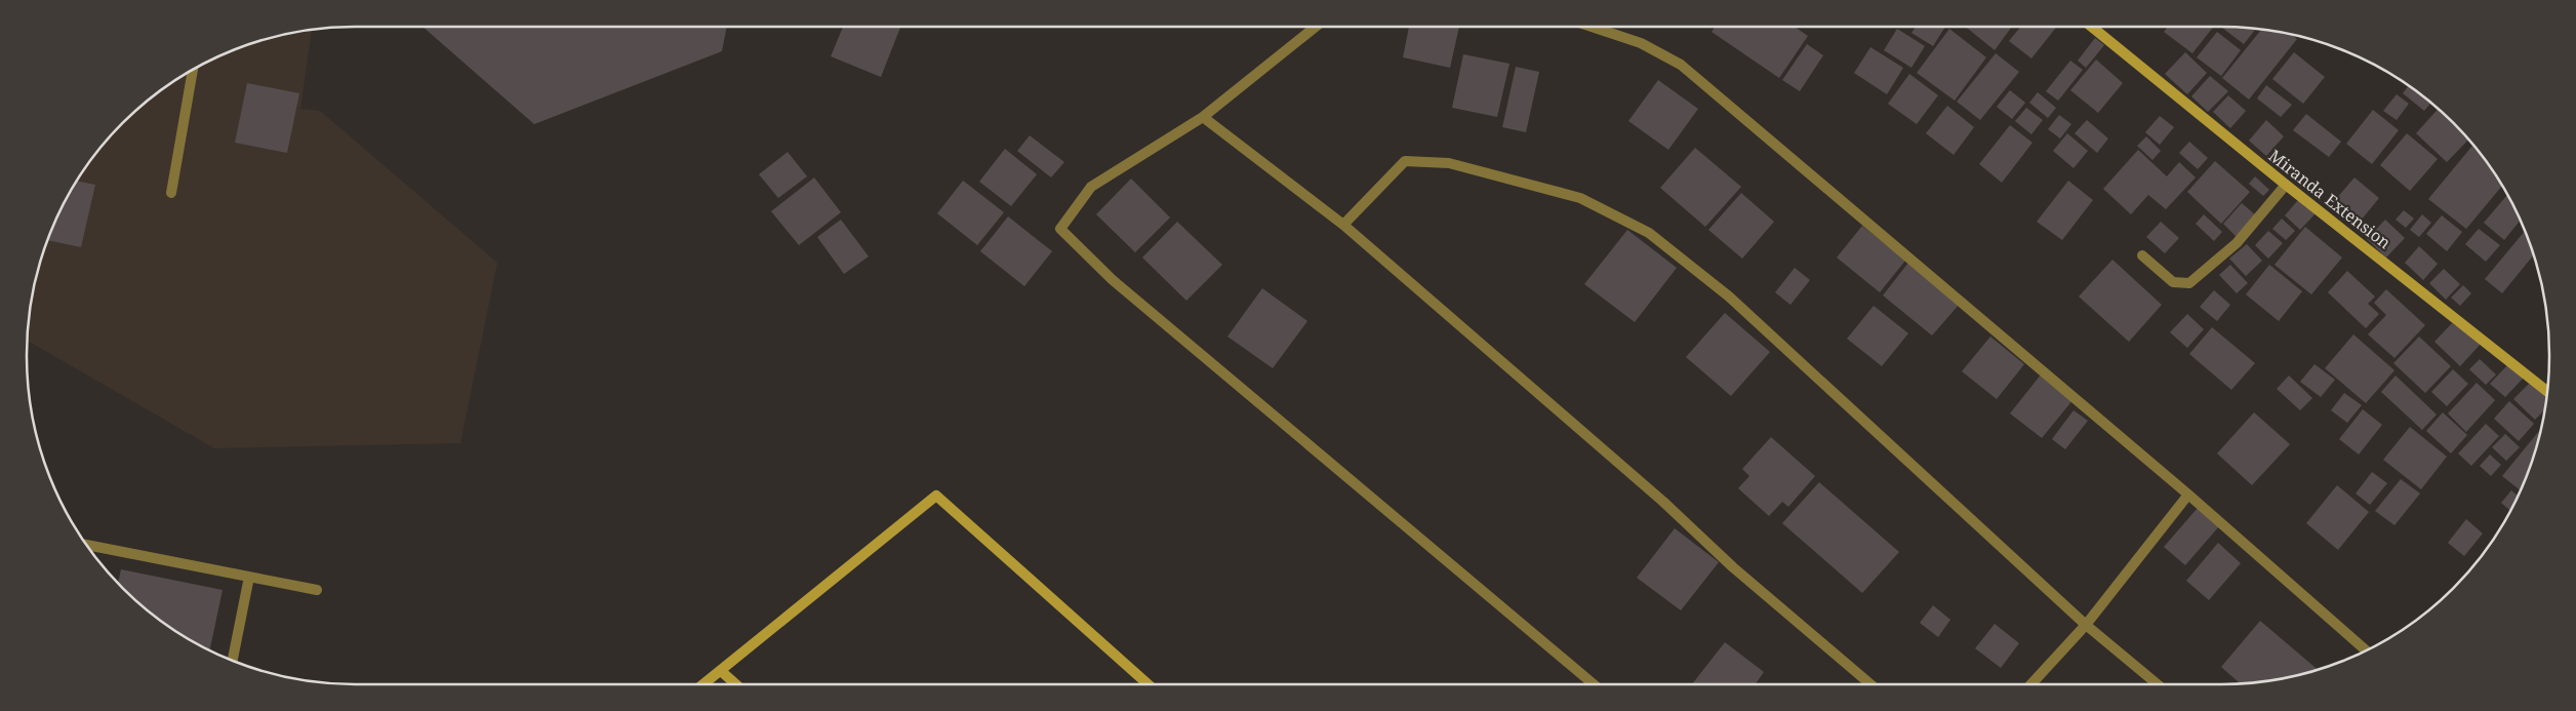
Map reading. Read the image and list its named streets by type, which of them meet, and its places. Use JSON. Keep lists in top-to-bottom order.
{
  "streets": {
    "street": ["Miranda Extension"]
  }
}
